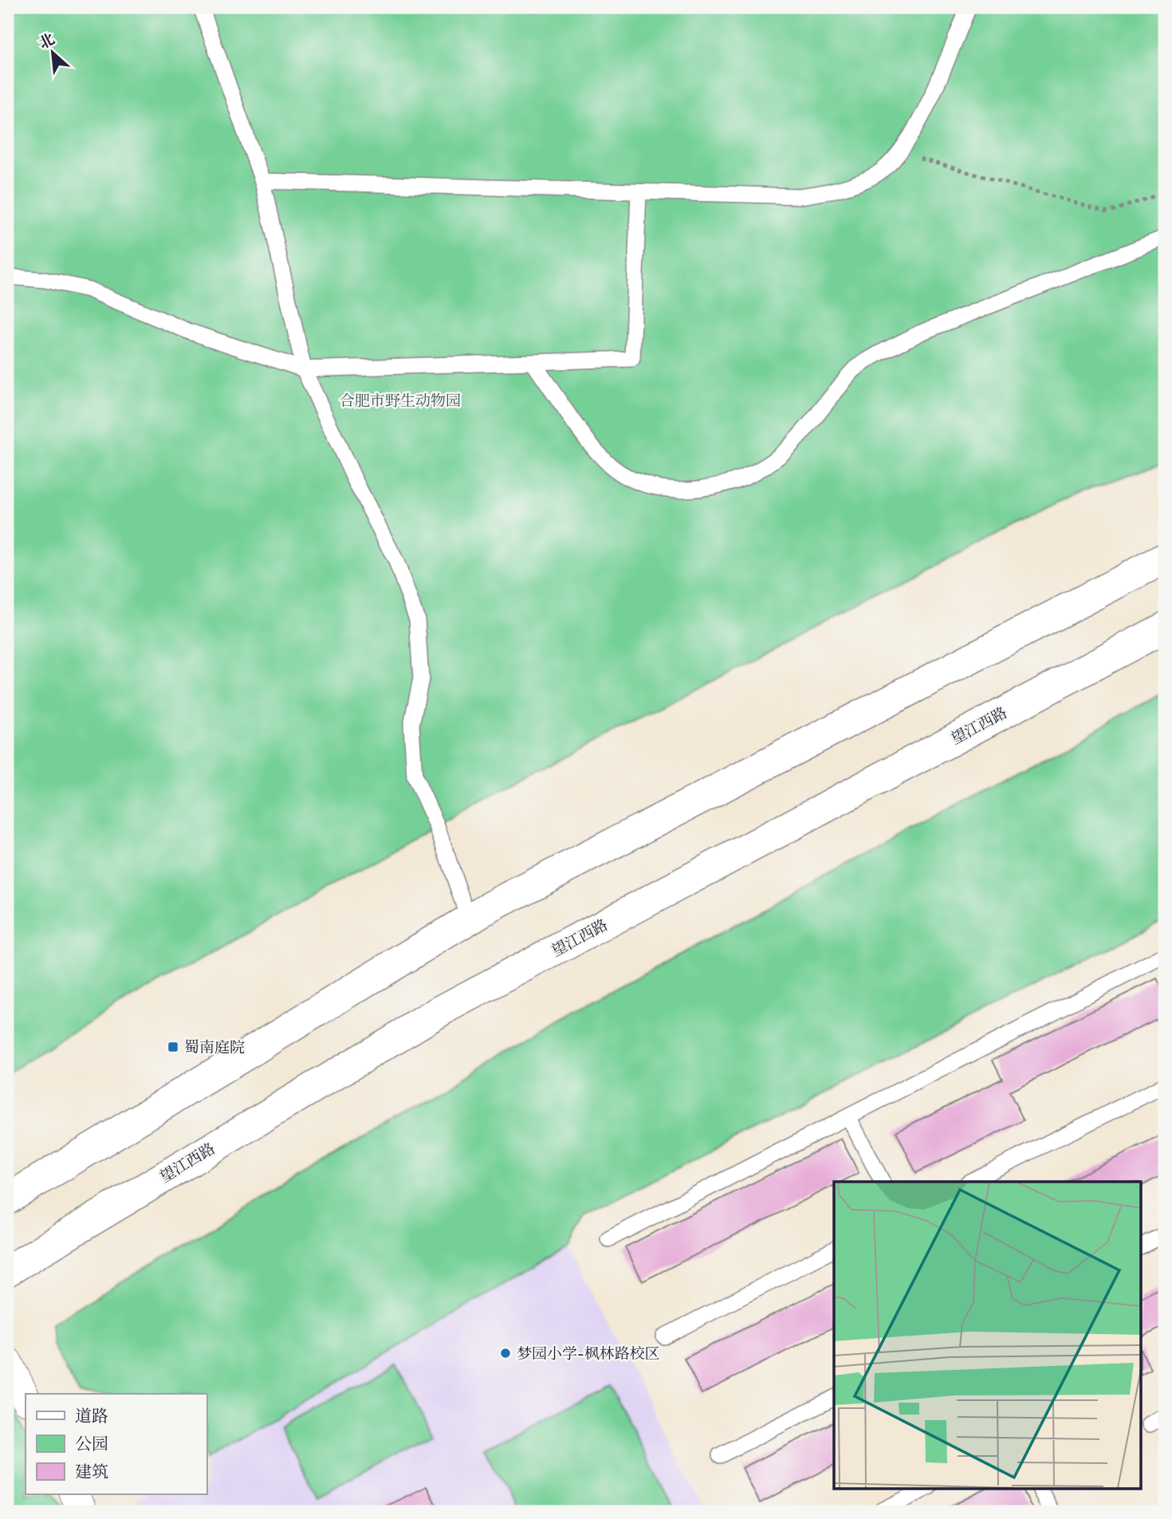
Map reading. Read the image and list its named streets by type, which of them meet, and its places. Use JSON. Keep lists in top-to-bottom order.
{
  "streets": {
    "main road": ["望江西路"]
  },
  "parks": ["合肥市野生动物园"],
  "places": {
    "transit": ["蜀南庭院"],
    "other": ["梦园小学-枫林路校区"]
  },
  "legend": ["道路", "公园", "建筑"],
  "north": "top left"
}
